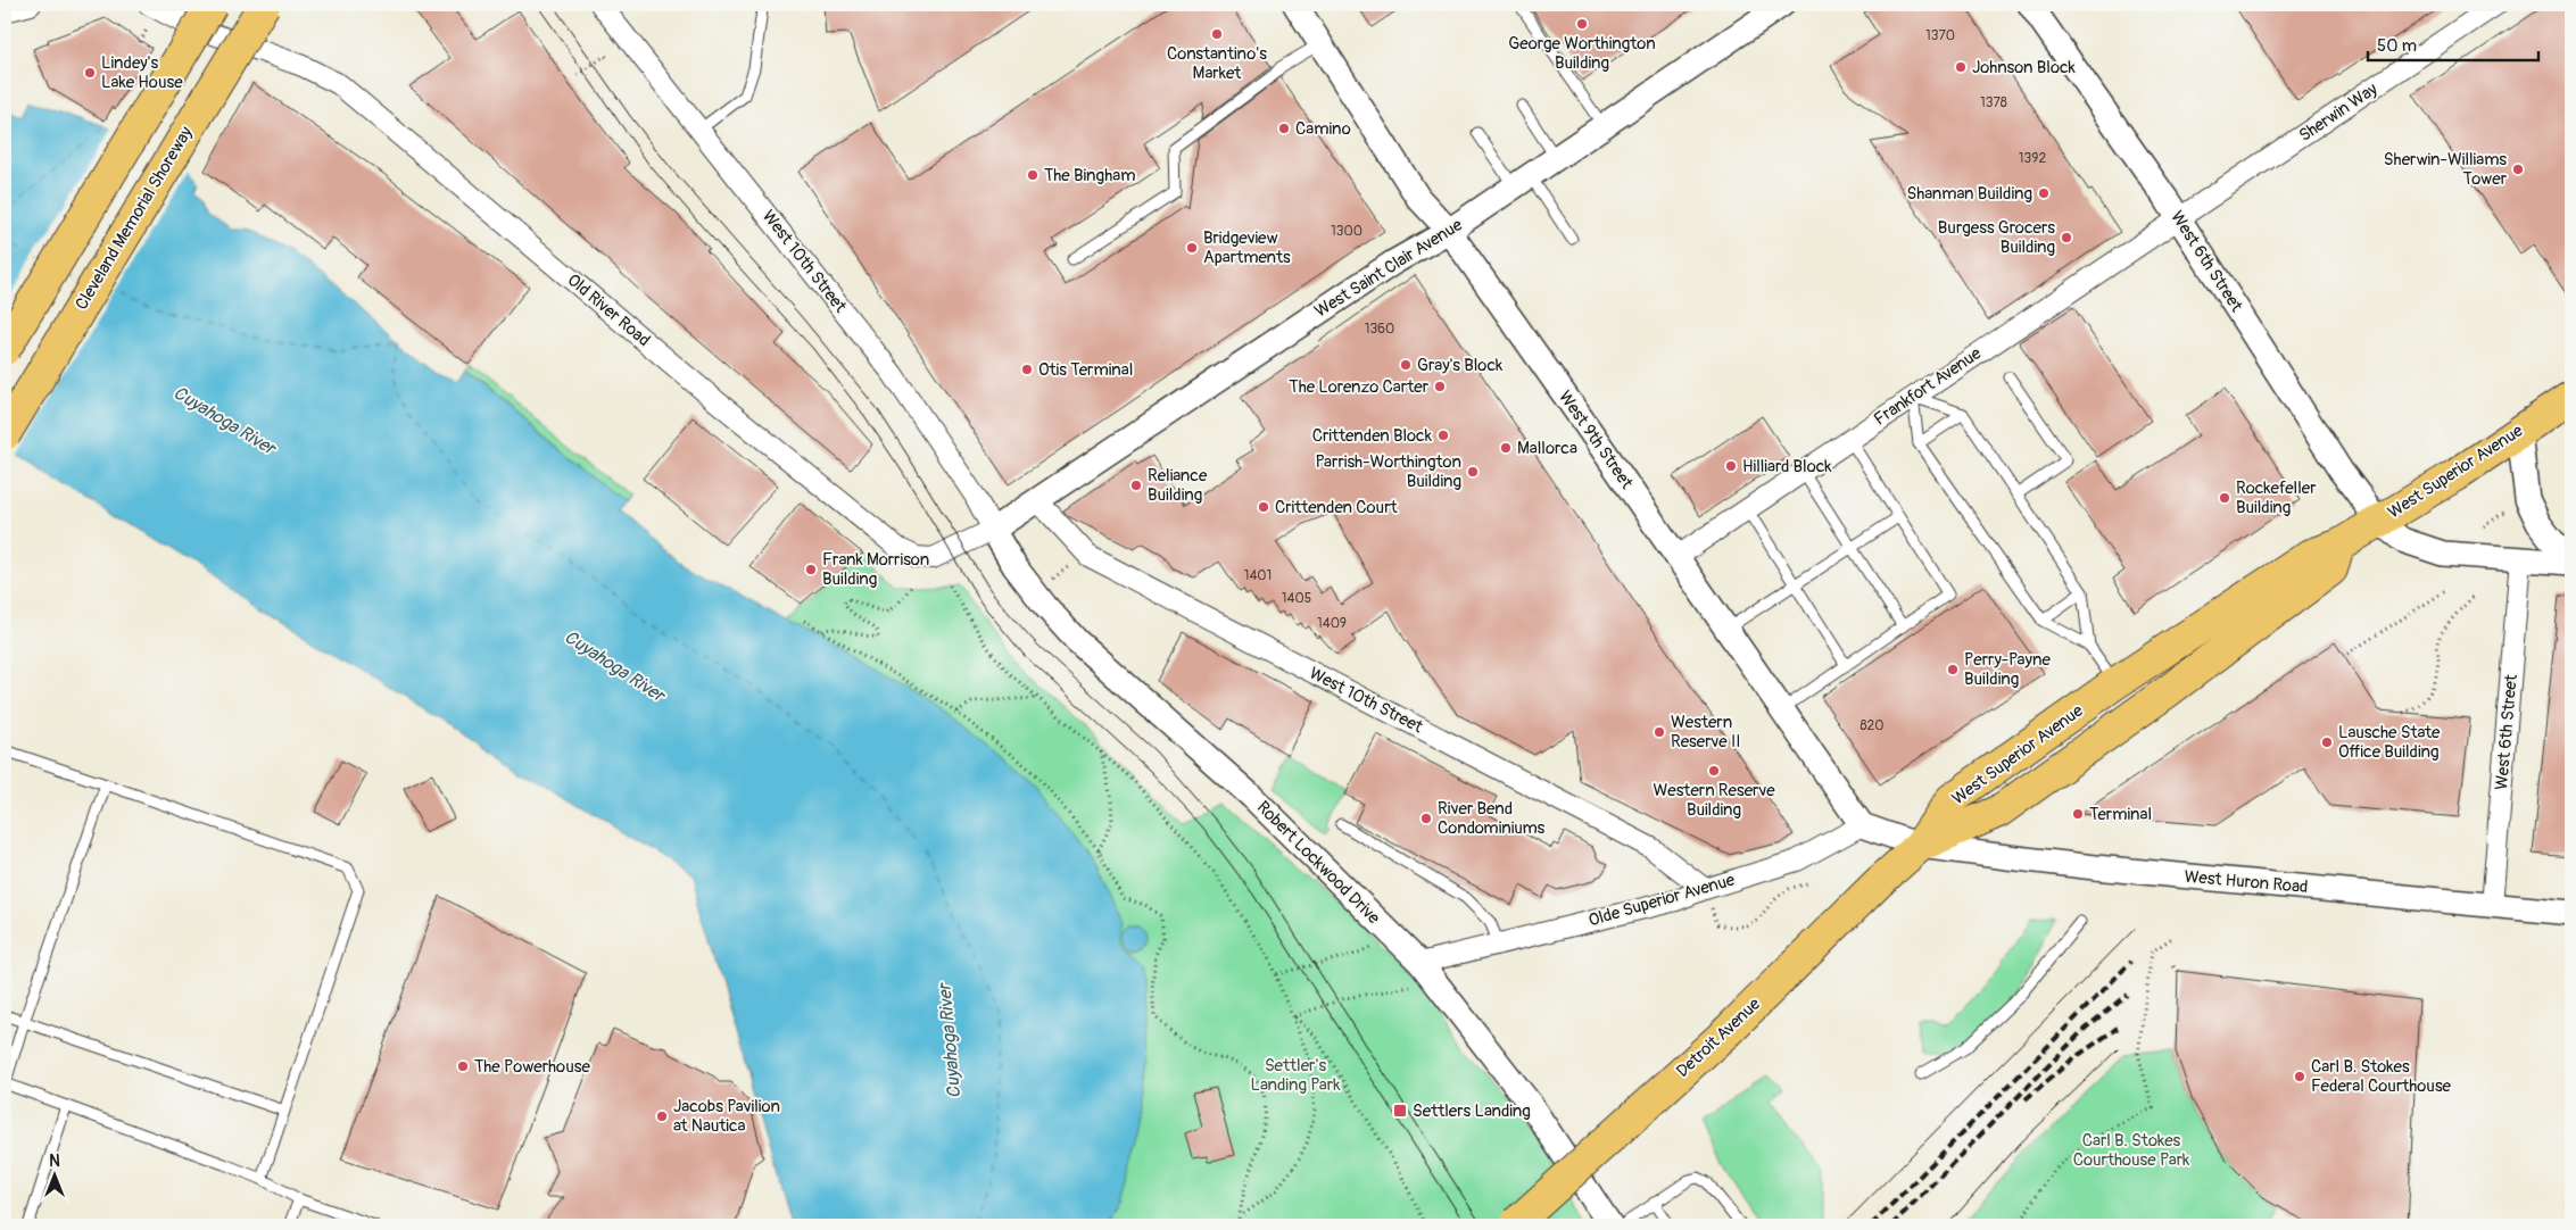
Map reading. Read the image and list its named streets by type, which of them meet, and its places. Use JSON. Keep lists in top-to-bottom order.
{
  "streets": {
    "main road": ["Cleveland Memorial Shoreway", "West Superior Avenue", "Detroit Avenue"],
    "street": [
      "Sherwin Way",
      "West 10th Street",
      "West 6th Street",
      "West Saint Clair Avenue",
      "Old River Road",
      "Frankfort Avenue",
      "West 9th Street",
      "Robert Lockwood Drive",
      "West Huron Road",
      "Olde Superior Avenue"
    ]
  },
  "crossings": [
    ["Sherwin Way", "West 6th Street"],
    ["Sherwin Way", "Frankfort Avenue"],
    ["West 10th Street", "West Saint Clair Avenue"],
    ["West 10th Street", "Old River Road"],
    ["West 10th Street", "Robert Lockwood Drive"],
    ["West 10th Street", "Olde Superior Avenue"],
    ["West 6th Street", "Frankfort Avenue"],
    ["West 6th Street", "West Superior Avenue"],
    ["West 6th Street", "West Huron Road"],
    ["West Saint Clair Avenue", "Old River Road"],
    ["West Saint Clair Avenue", "West 9th Street"],
    ["West Saint Clair Avenue", "Robert Lockwood Drive"],
    ["Old River Road", "Robert Lockwood Drive"],
    ["Frankfort Avenue", "West 9th Street"],
    ["West 9th Street", "Olde Superior Avenue"],
    ["West Superior Avenue", "West Huron Road"],
    ["West Superior Avenue", "Detroit Avenue"],
    ["Robert Lockwood Drive", "Olde Superior Avenue"],
    ["West Huron Road", "Detroit Avenue"]
  ],
  "water": ["Cuyahoga River"],
  "parks": ["Settler's Landing Park", "Carl B. Stokes Courthouse Park"],
  "places": {
    "other": [
      "George Worthington Building",
      "Constantino's Market",
      "Johnson Block",
      "Lindey's Lake House",
      "Camino",
      "Sherwin-Williams Tower",
      "The Bingham",
      "Shanman Building",
      "Burgess Grocers Building",
      "Bridgeview Apartments",
      "Gray's Block",
      "Otis Terminal",
      "The Lorenzo Carter",
      "Crittenden Block",
      "Mallorca",
      "Hilliard Block",
      "Parrish-Worthington Building",
      "Reliance Building",
      "Rockefeller Building",
      "Crittenden Court",
      "Frank Morrison Building",
      "Perry-Payne Building",
      "Western Reserve II",
      "Lausche State Office Building",
      "Western Reserve Building",
      "Terminal",
      "River Bend Condominiums",
      "The Powerhouse",
      "Carl B. Stokes Federal Courthouse",
      "Jacobs Pavilion at Nautica"
    ],
    "transit": ["Settlers Landing"]
  },
  "house_numbers": [
    "1370",
    "1378",
    "1392",
    "1300",
    "1360",
    "1401",
    "1405",
    "1409",
    "820"
  ],
  "scale_bar": "50 m",
  "north": "top"
}
